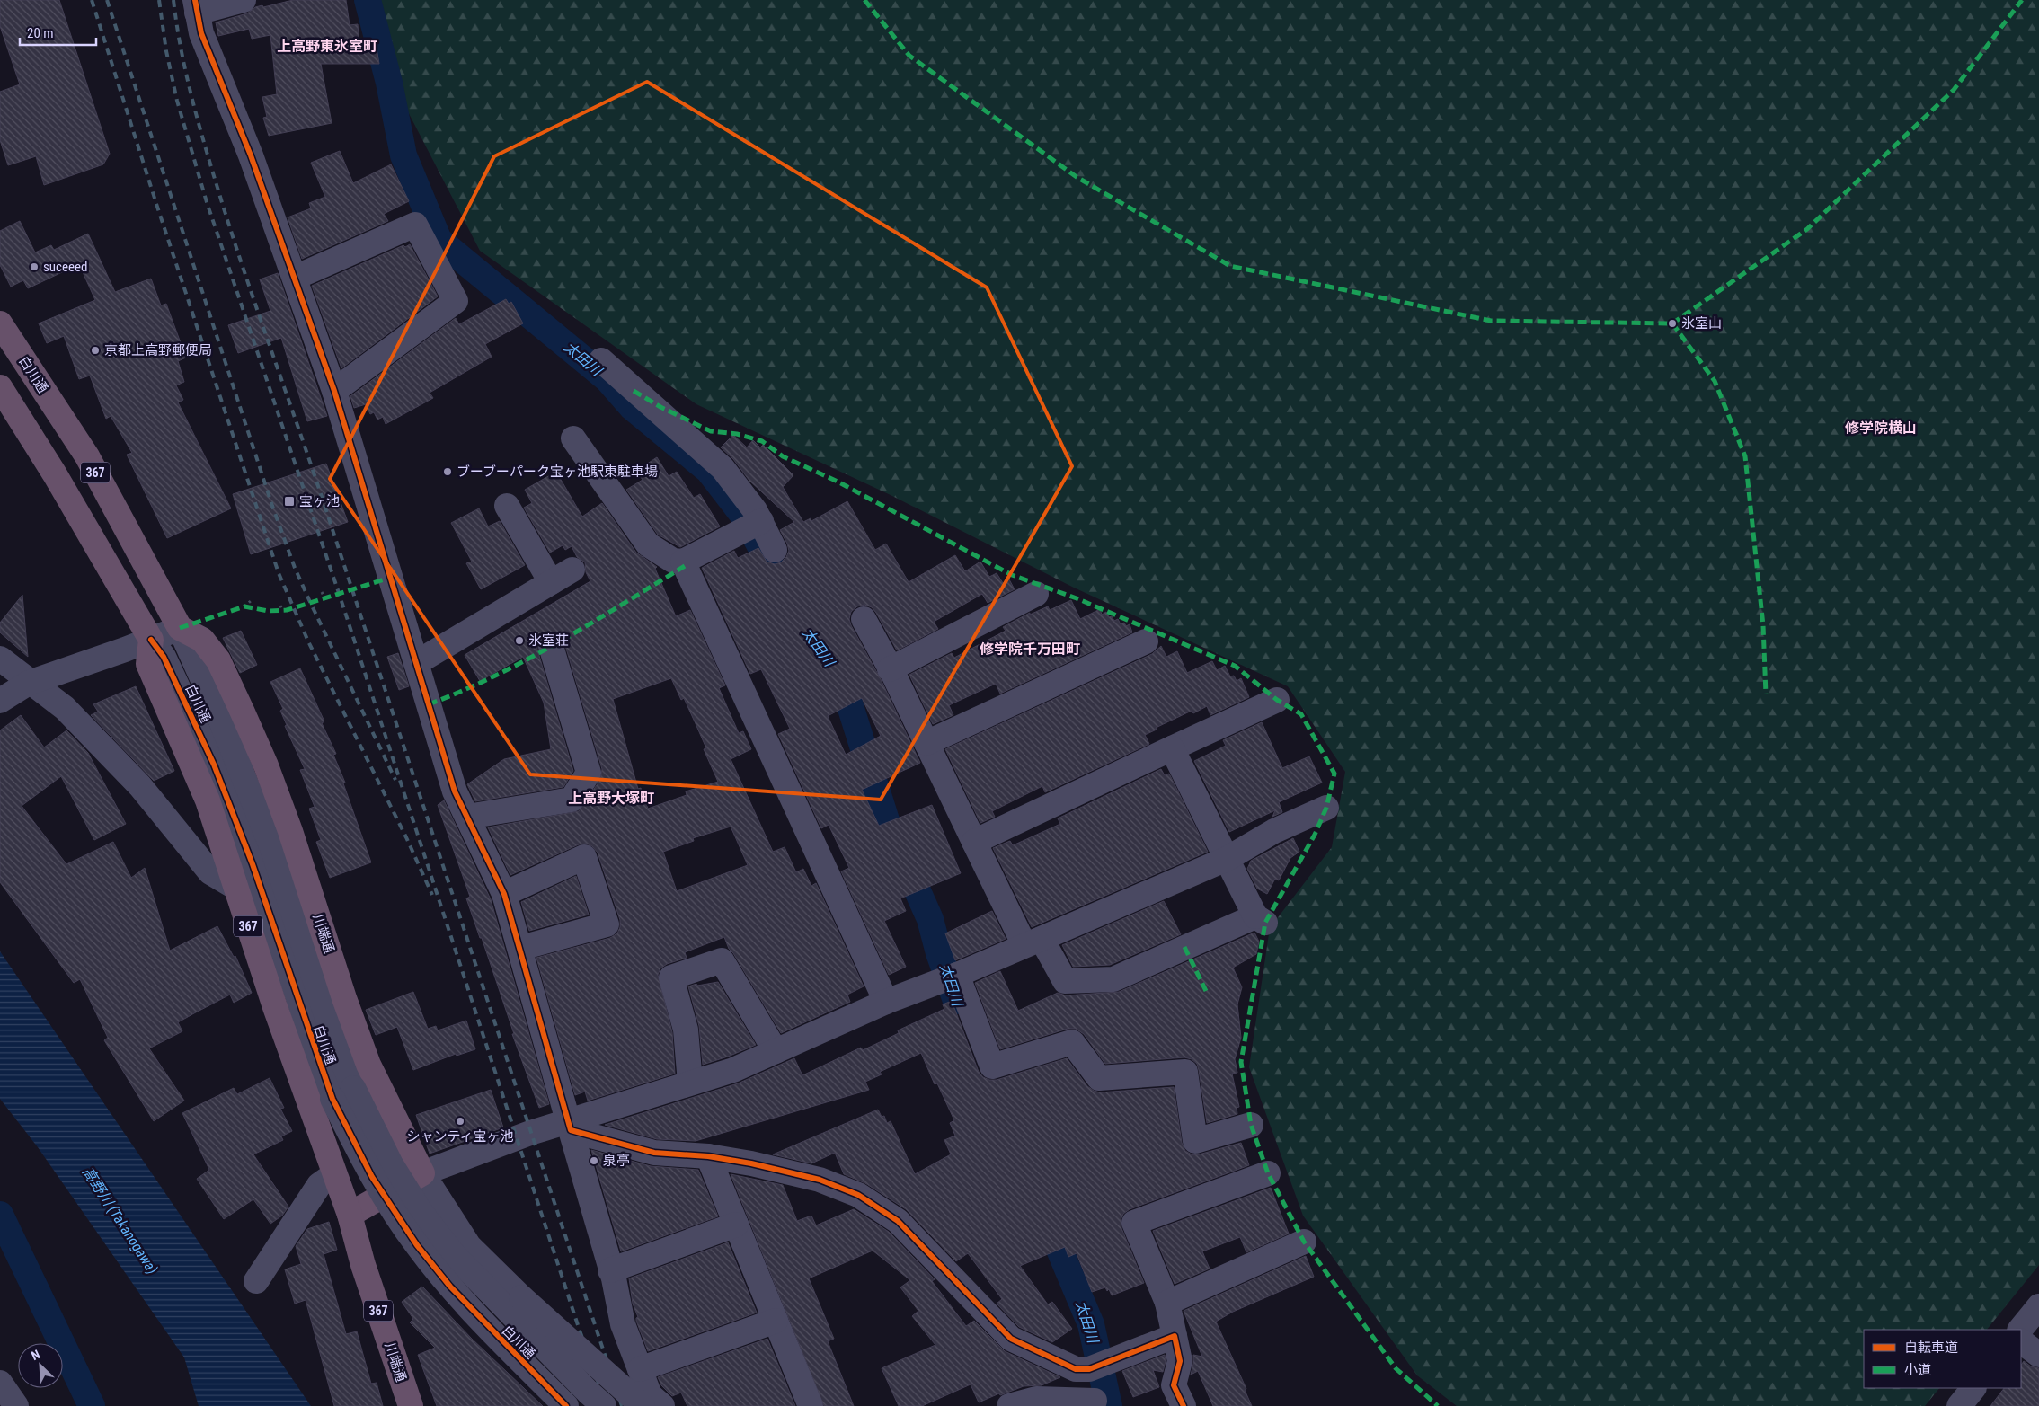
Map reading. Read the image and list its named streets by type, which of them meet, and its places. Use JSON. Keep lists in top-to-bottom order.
{
  "streets": {
    "highway": ["白川通", "367", "川端通"]
  },
  "crossings": [
    ["白川通", "川端通"]
  ],
  "districts": [
    "上高野東氷室町",
    "修学院横山",
    "修学院千万田町",
    "上高野大塚町"
  ],
  "water": ["太田川", "高野川 (Takanogawa)"],
  "places": {
    "other": [
      "suceeed",
      "氷室山",
      "京都上高野郵便局",
      "ブーブーパーク宝ヶ池駅東駐車場",
      "氷室荘",
      "シャンティ宝ヶ池",
      "泉亭"
    ],
    "transit": ["宝ヶ池"]
  },
  "legend": ["自転車道", "小道"],
  "scale_bar": "20 m",
  "north": "top left"
}
